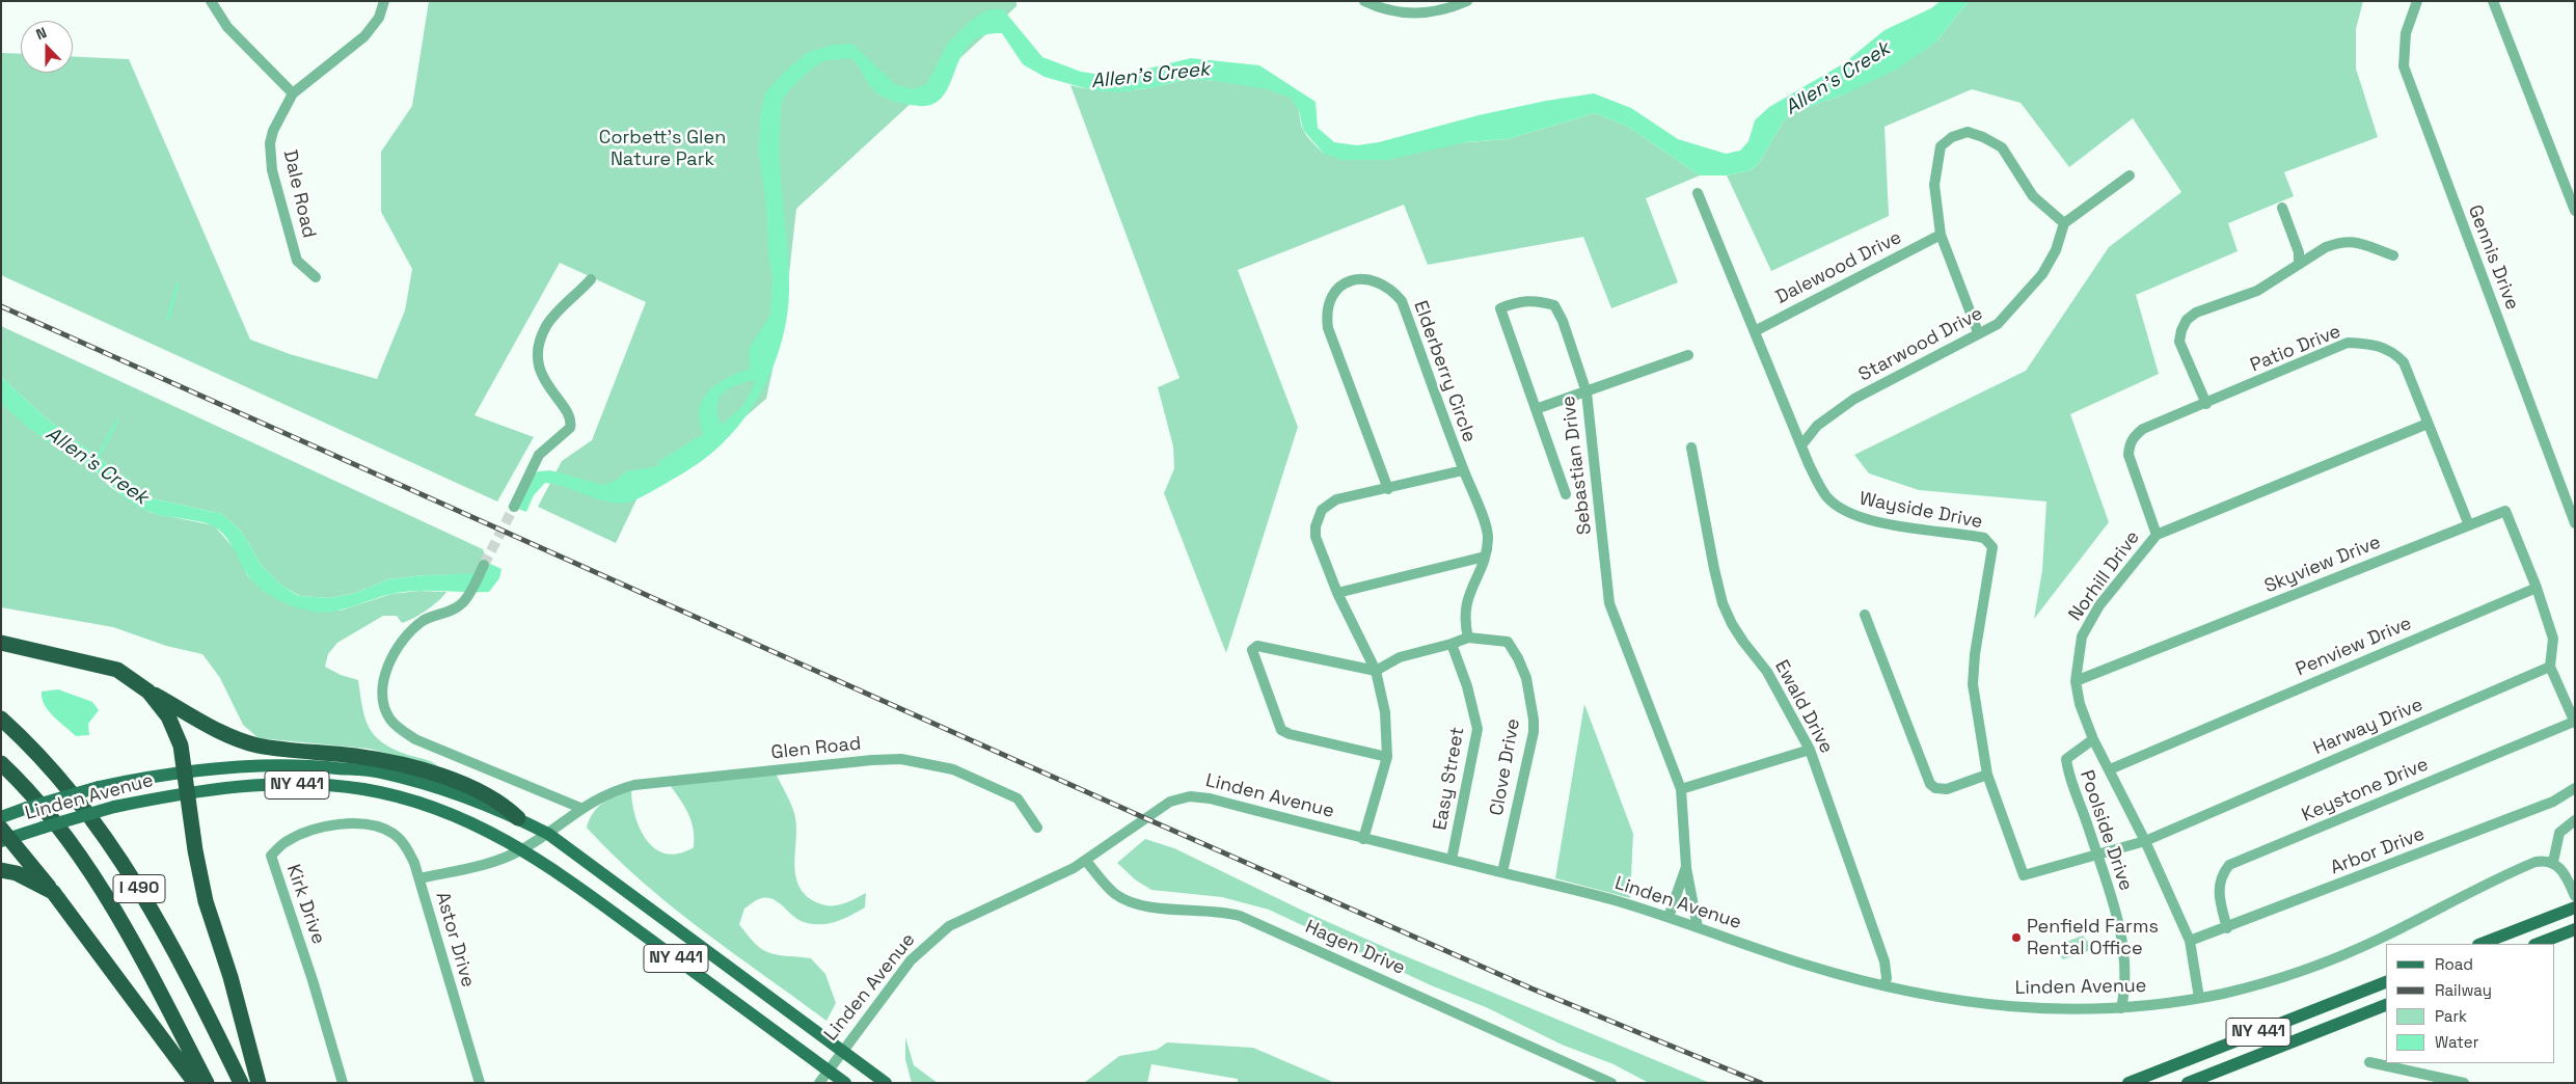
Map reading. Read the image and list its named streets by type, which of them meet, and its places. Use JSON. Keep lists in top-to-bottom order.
{
  "streets": {
    "highway": ["I 490"],
    "main road": ["NY 441", "Linden Avenue"],
    "street": [
      "Dale Road",
      "Gennis Drive",
      "Dalewood Drive",
      "Starwood Drive",
      "Patio Drive",
      "Elderberry Circle",
      "Sebastian Drive",
      "Wayside Drive",
      "Skyview Drive",
      "Norhill Drive",
      "Penview Drive",
      "Ewald Drive",
      "Harway Drive",
      "Glen Road",
      "Clove Drive",
      "Easy Street",
      "Keystone Drive",
      "Poolside Drive",
      "Arbor Drive",
      "Kirk Drive",
      "Astor Drive",
      "Hagen Drive"
    ]
  },
  "crossings": [
    ["Dalewood Drive", "Wayside Drive"],
    ["Starwood Drive", "Wayside Drive"],
    ["Patio Drive", "Skyview Drive"],
    ["Patio Drive", "Norhill Drive"],
    ["Elderberry Circle", "Clove Drive"],
    ["Sebastian Drive", "Linden Avenue"],
    ["Wayside Drive", "Harway Drive"],
    ["Wayside Drive", "Poolside Drive"],
    ["Skyview Drive", "Norhill Drive"],
    ["Skyview Drive", "Penview Drive"],
    ["Norhill Drive", "Penview Drive"],
    ["Norhill Drive", "Harway Drive"],
    ["Norhill Drive", "Linden Avenue"],
    ["Norhill Drive", "Poolside Drive"],
    ["Norhill Drive", "Arbor Drive"],
    ["Ewald Drive", "Linden Avenue"],
    ["Harway Drive", "Poolside Drive"],
    ["Glen Road", "NY 441"],
    ["Glen Road", "Astor Drive"],
    ["Clove Drive", "Easy Street"],
    ["Clove Drive", "Linden Avenue"],
    ["Easy Street", "Linden Avenue"],
    ["NY 441", "Linden Avenue"],
    ["NY 441", "Astor Drive"],
    ["Keystone Drive", "Arbor Drive"],
    ["Linden Avenue", "Poolside Drive"],
    ["Linden Avenue", "Hagen Drive"],
    ["Kirk Drive", "Astor Drive"]
  ],
  "water": ["Allen's Creek"],
  "parks": ["Corbett's Glen Nature Park"],
  "places": ["Penfield Farms Rental Office"],
  "legend": [
    "Road",
    "Railway",
    "Park",
    "Water"
  ],
  "north": "top"
}
